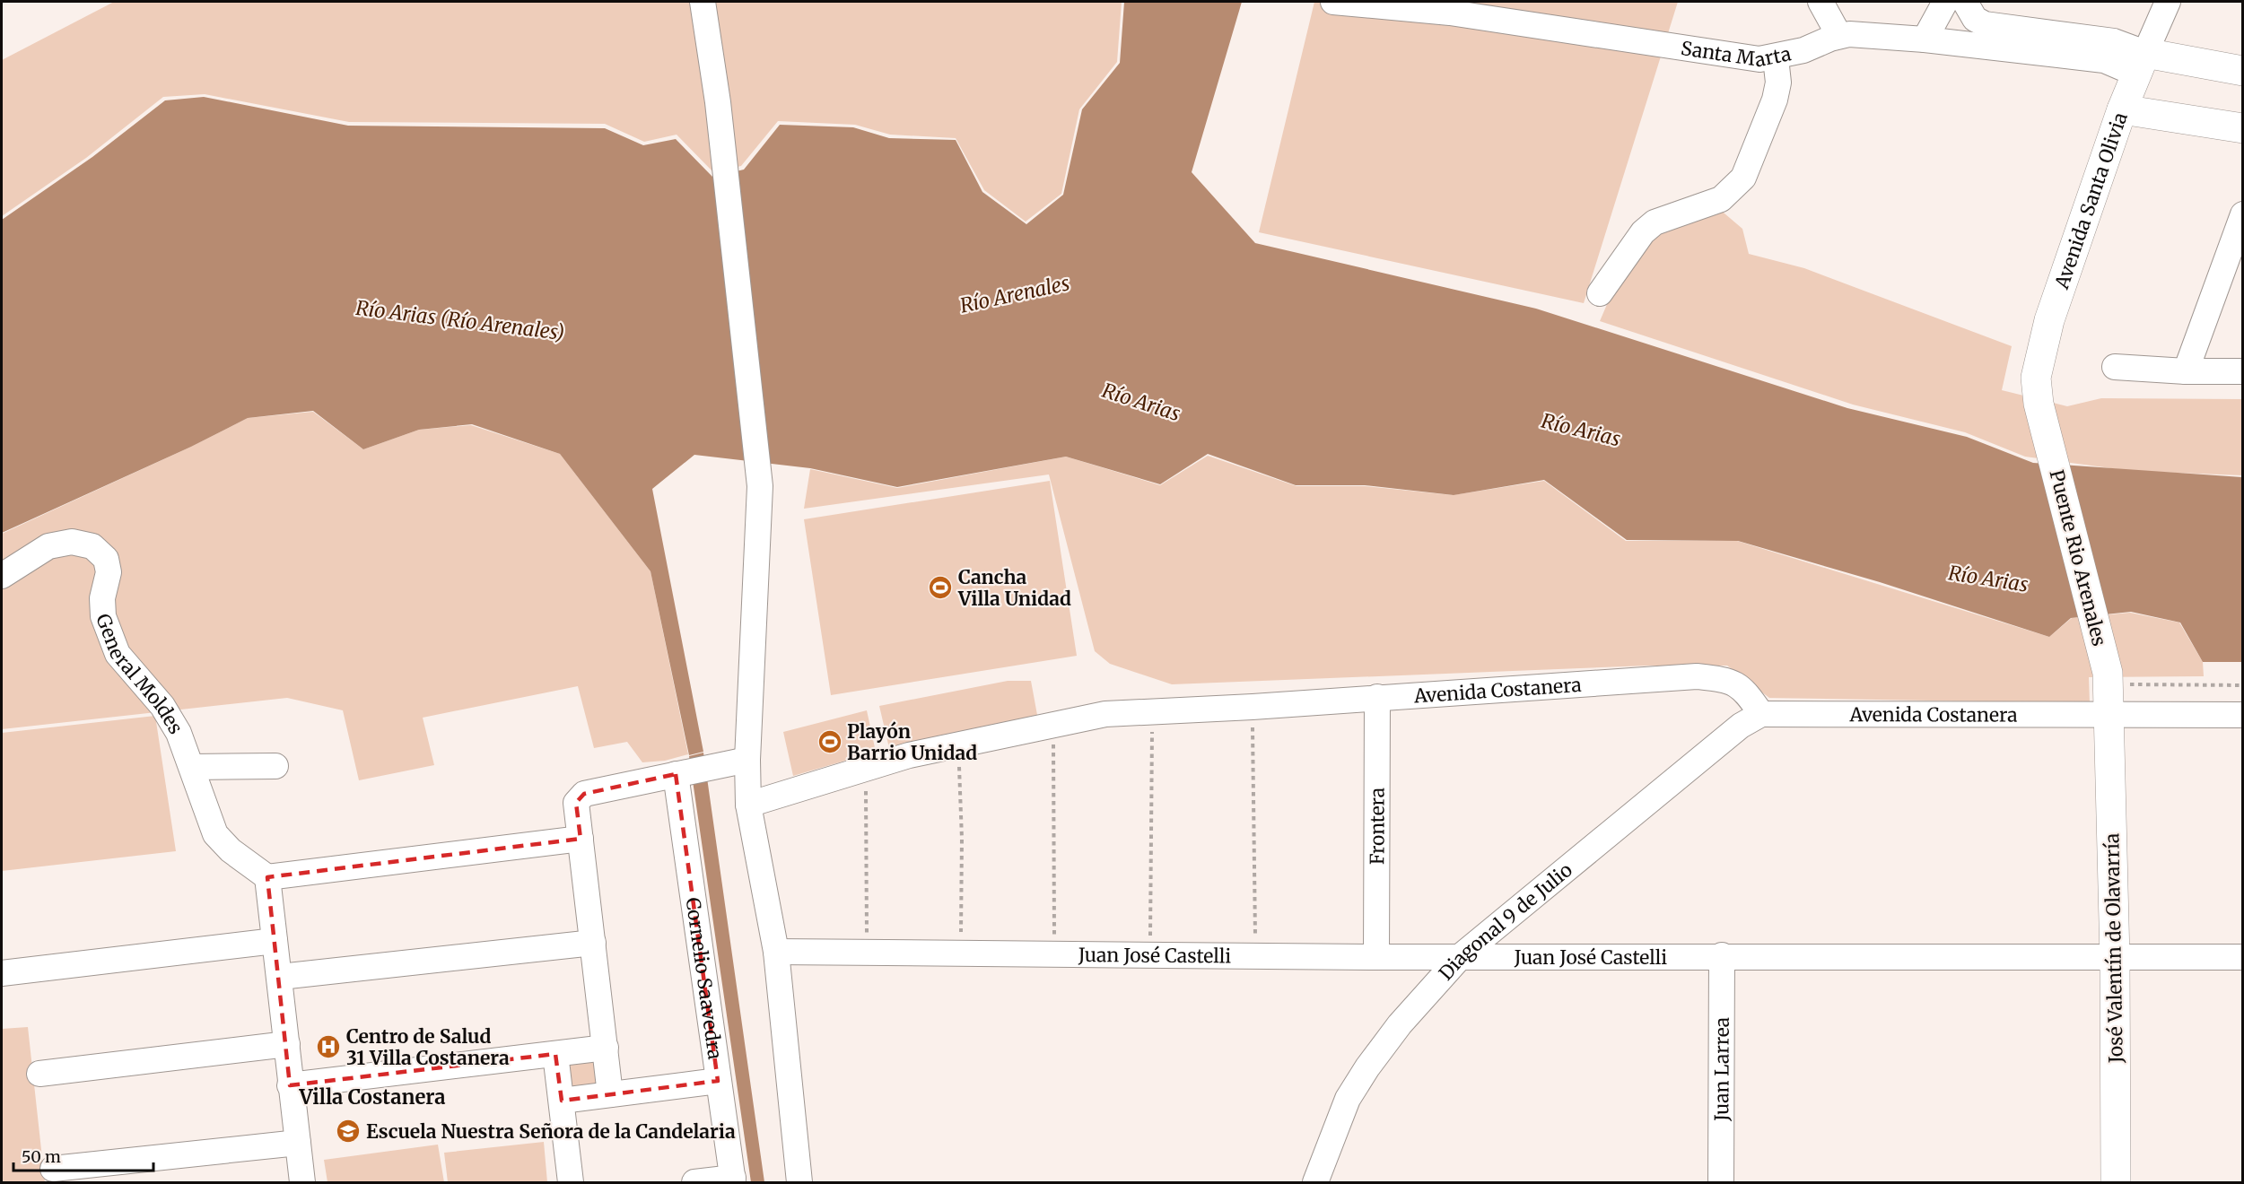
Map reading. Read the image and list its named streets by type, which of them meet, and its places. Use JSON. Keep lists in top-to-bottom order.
{
  "streets": {
    "main road": [
      "Santa Marta",
      "Avenida Santa Olivia",
      "Puente Rio Arenales",
      "José Valentín de Olavarría"
    ],
    "street": [
      "General Moldes",
      "Avenida Costanera",
      "Frontera",
      "Diagonal 9 de Julio",
      "Juan José Castelli",
      "Cornelio Saavedra",
      "Juan Larrea"
    ]
  },
  "crossings": [
    ["Santa Marta", "Avenida Santa Olivia"],
    ["Avenida Santa Olivia", "Puente Rio Arenales"],
    ["Puente Rio Arenales", "Avenida Costanera"],
    ["Puente Rio Arenales", "José Valentín de Olavarría"],
    ["Avenida Costanera", "Frontera"],
    ["Avenida Costanera", "Diagonal 9 de Julio"],
    ["Avenida Costanera", "José Valentín de Olavarría"],
    ["Frontera", "Juan José Castelli"],
    ["Diagonal 9 de Julio", "Juan José Castelli"],
    ["José Valentín de Olavarría", "Juan José Castelli"],
    ["Juan José Castelli", "Juan Larrea"]
  ],
  "districts": ["Villa Costanera"],
  "water": ["Río Arenales", "Río Arias (Río Arenales)", "Río Arias"],
  "places": {
    "sports": ["Cancha Villa Unidad", "Playón Barrio Unidad"],
    "hospital": ["Centro de Salud 31 Villa Costanera"],
    "school or university": ["Escuela Nuestra Señora de la Candelaria"]
  },
  "scale_bar": "50 m"
}
